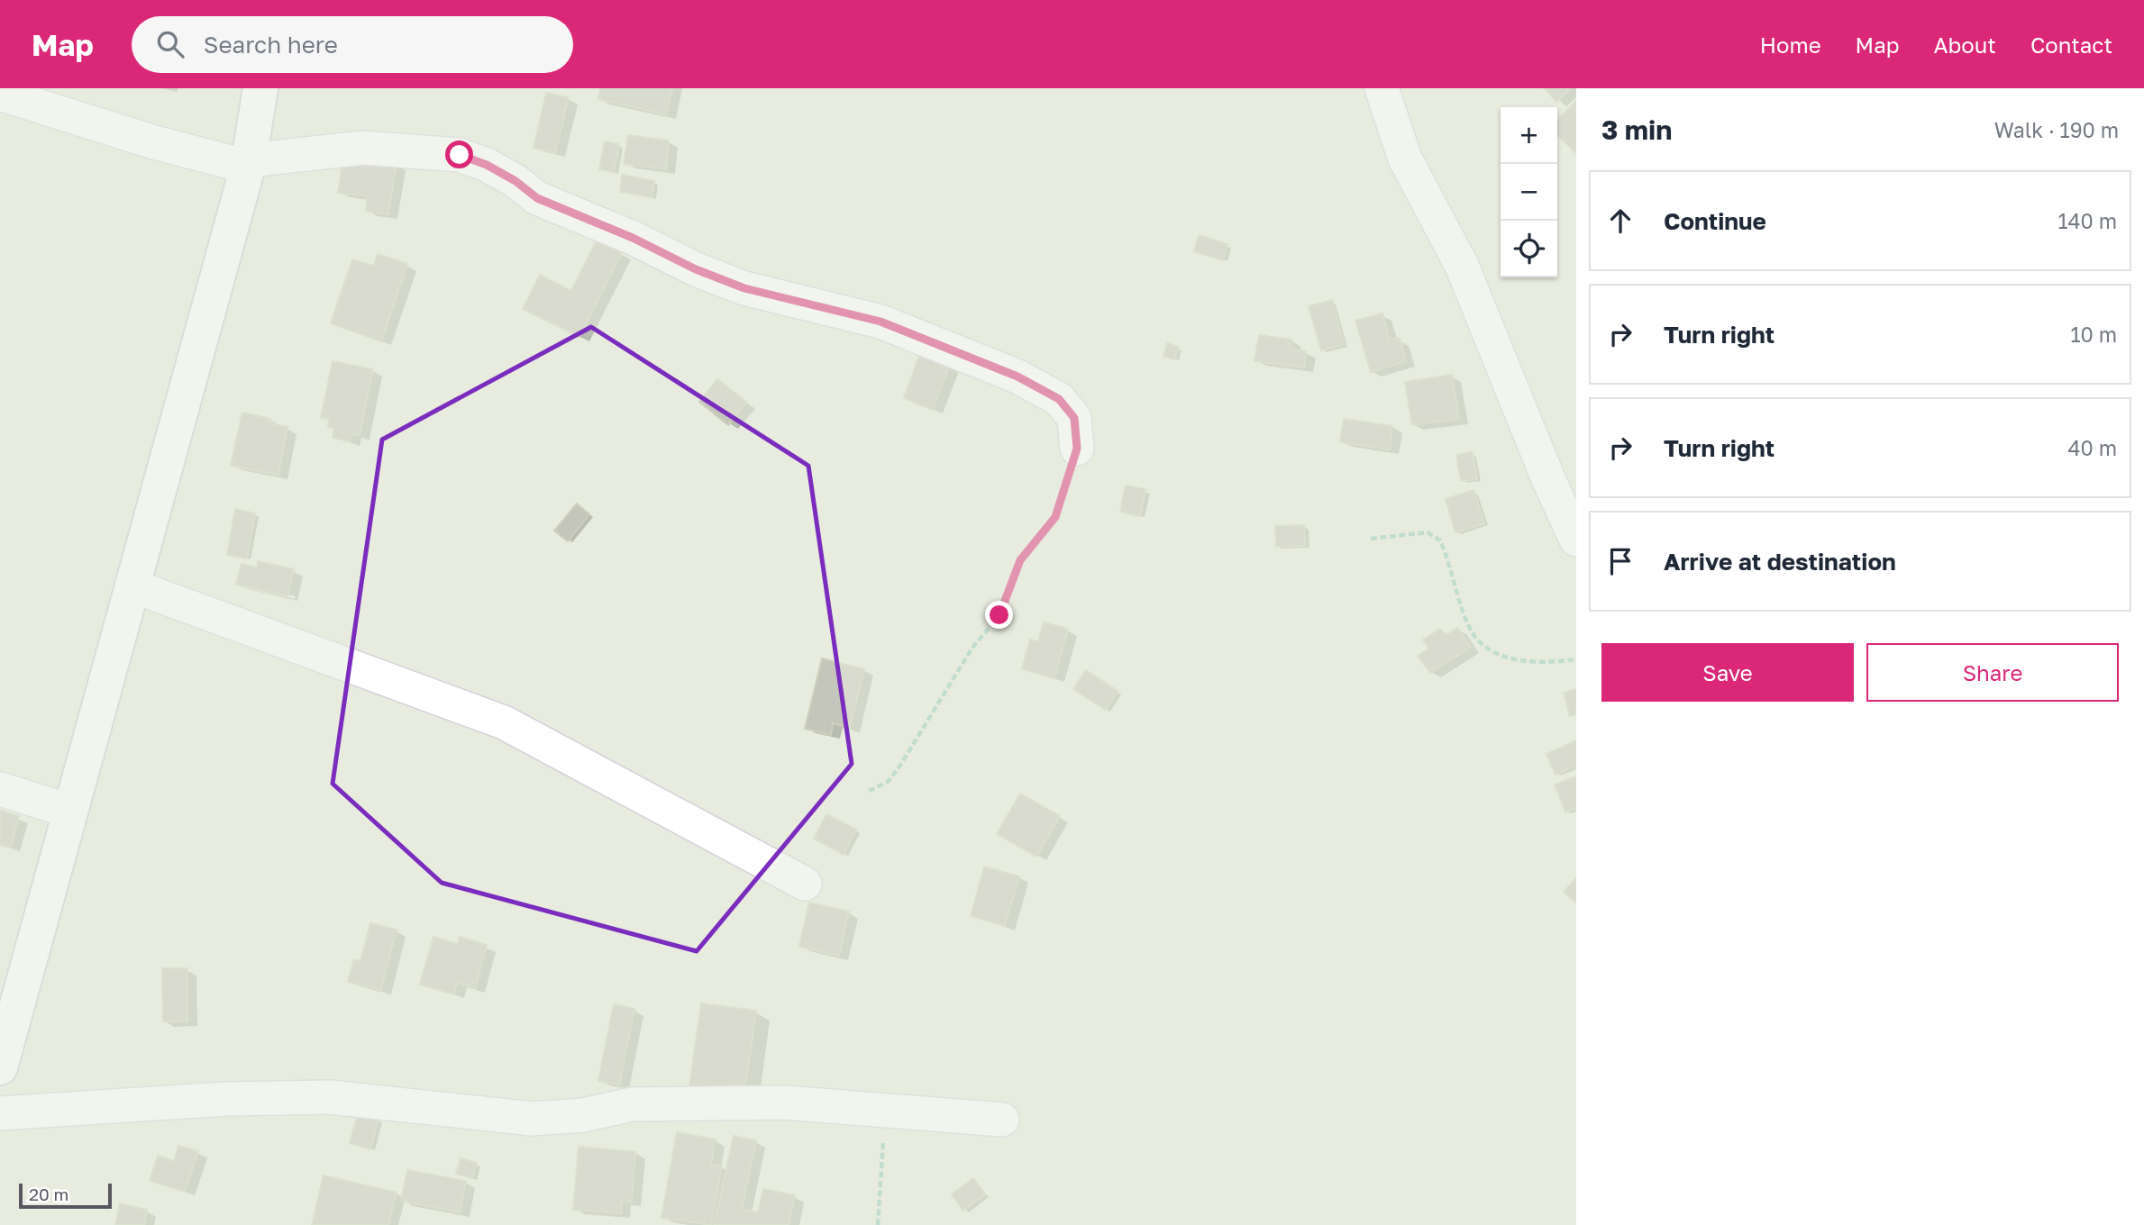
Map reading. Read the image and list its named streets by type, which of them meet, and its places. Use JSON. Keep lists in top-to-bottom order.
{
  "scale_bar": "20 m",
  "page": {
    "header": "Map",
    "search": "Search here",
    "nav": [
      "Home",
      "Map",
      "About",
      "Contact"
    ],
    "heading": ["3 min", "Walk · 190 m"],
    "map_buttons": ["+", "−"],
    "list": [
      ["Continue", "140 m"],
      ["Turn right", "10 m"],
      ["Turn right", "40 m"],
      "Arrive at destination"
    ],
    "buttons": ["Save", "Share"],
    "scale": "20 m"
  }
}
